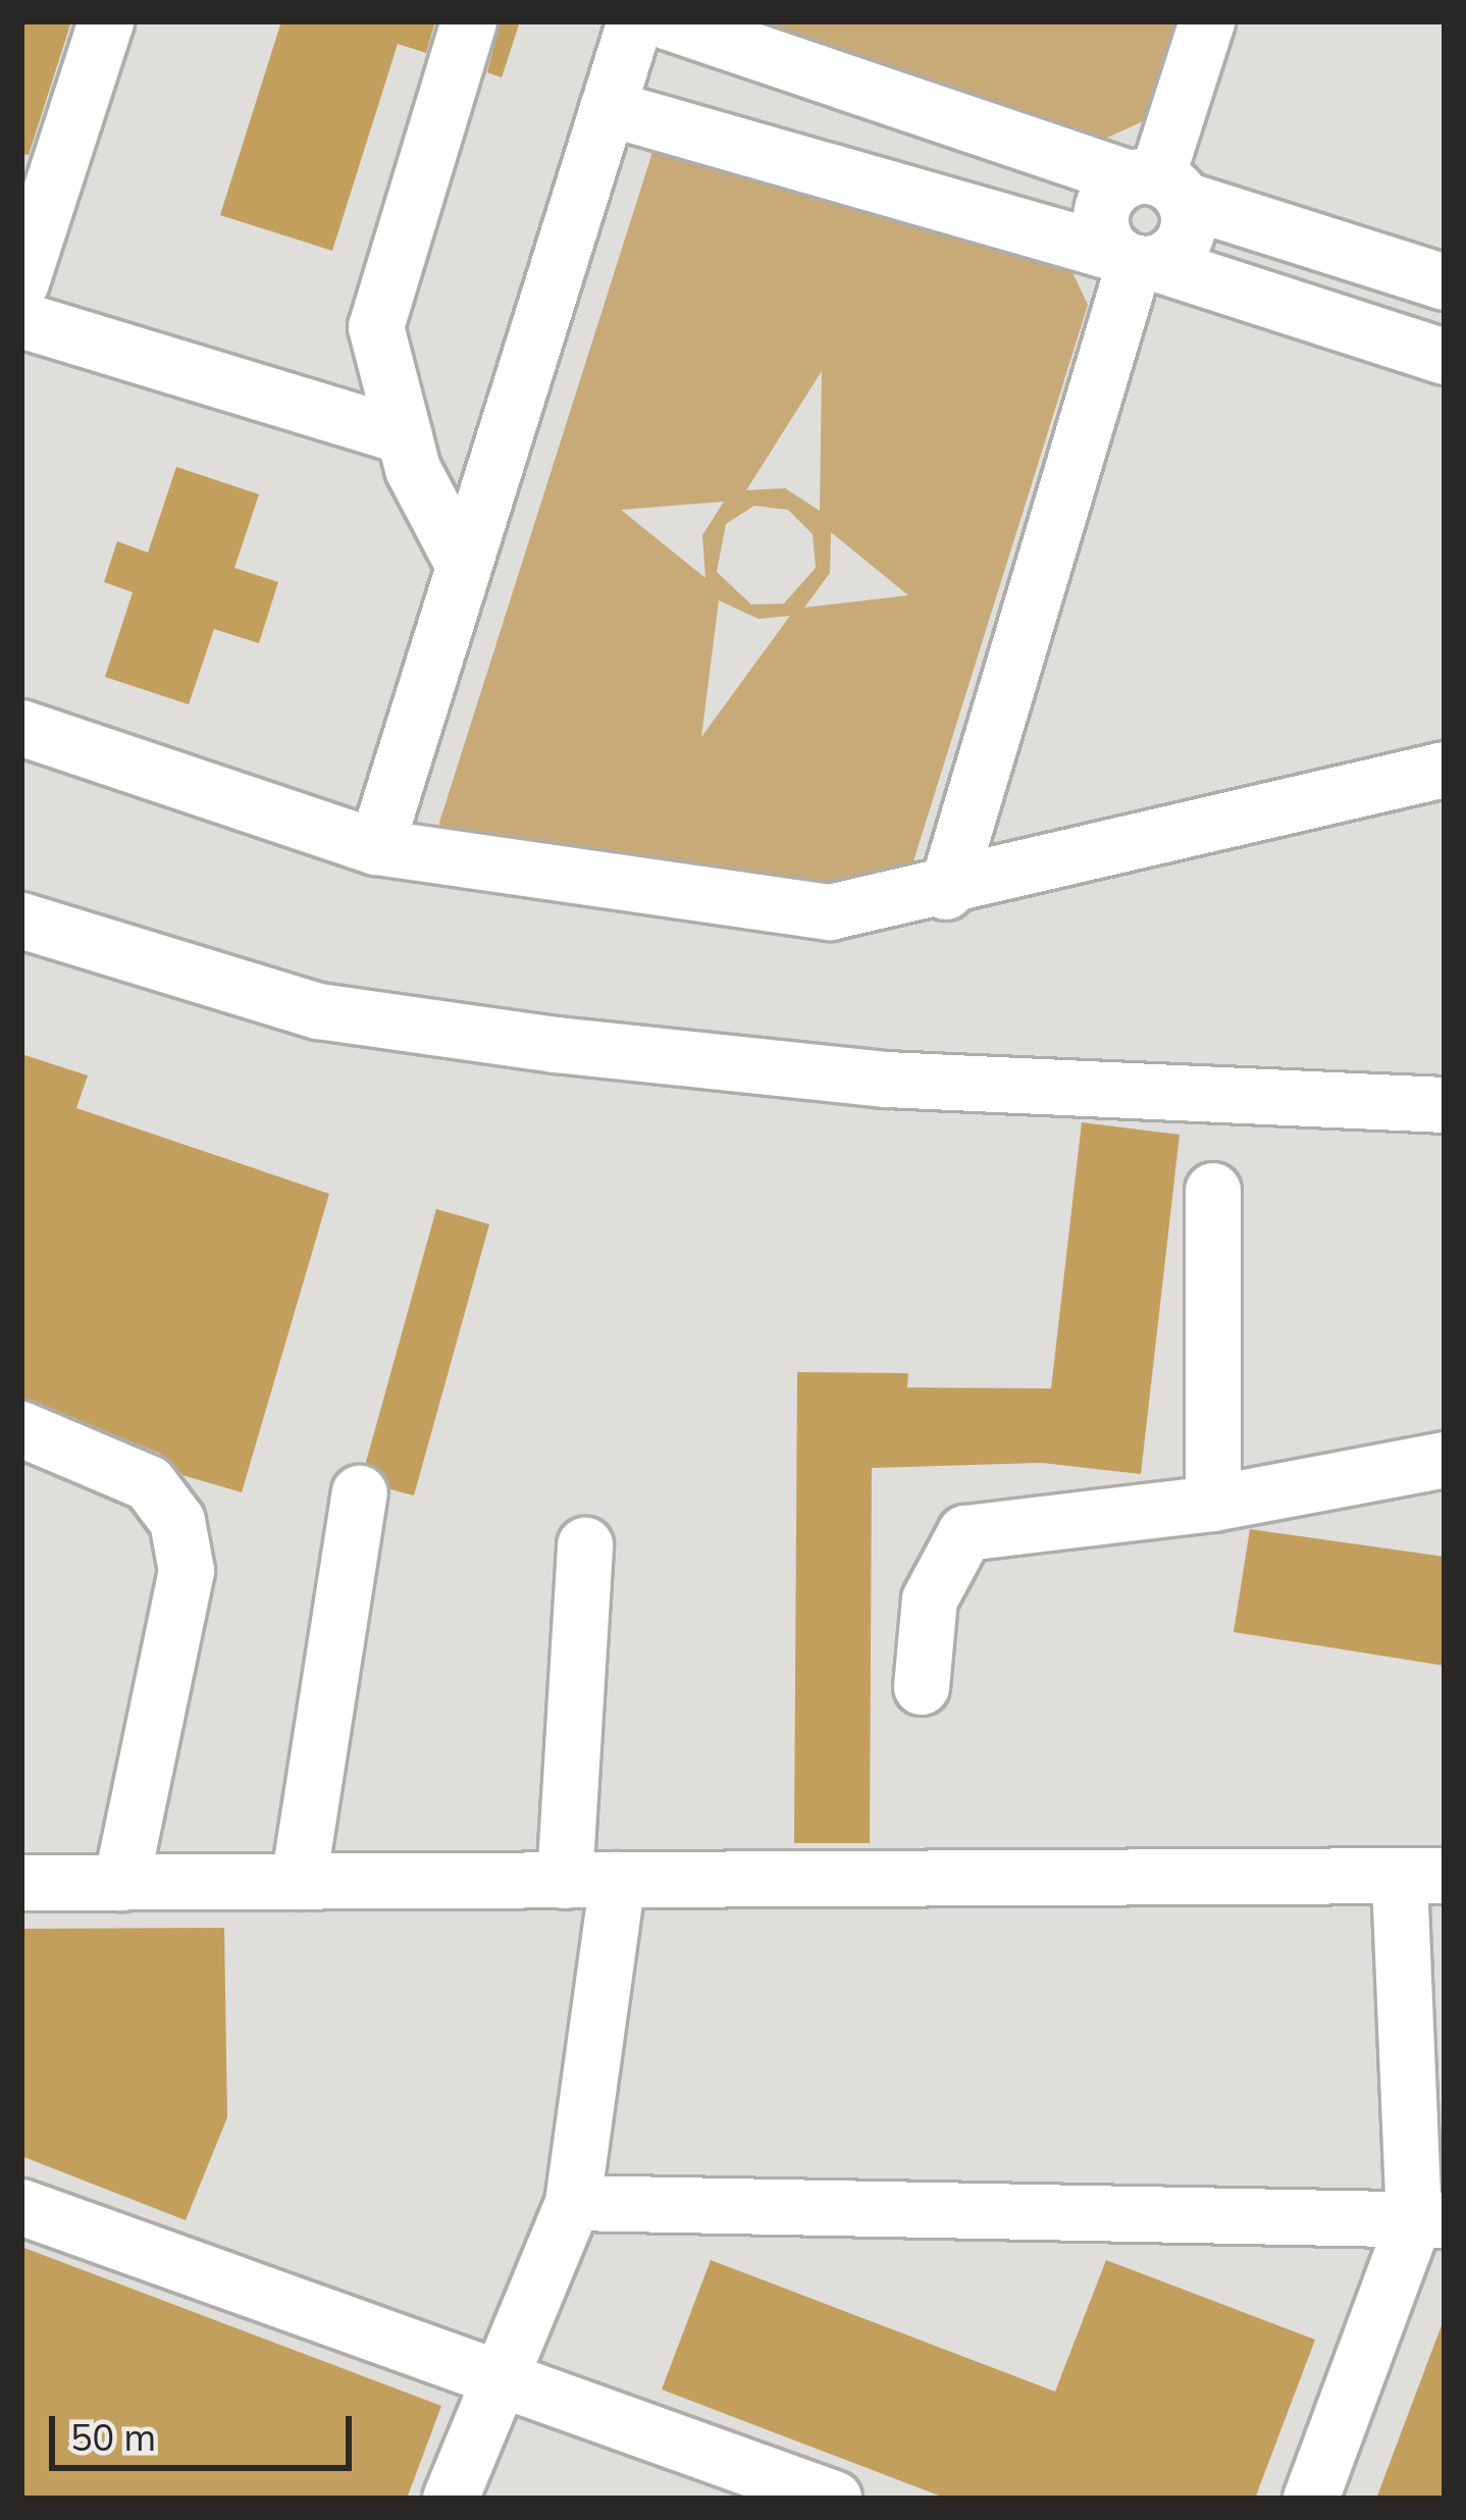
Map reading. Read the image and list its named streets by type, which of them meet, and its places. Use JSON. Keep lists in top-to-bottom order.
{
  "scale_bar": "50 m"
}
